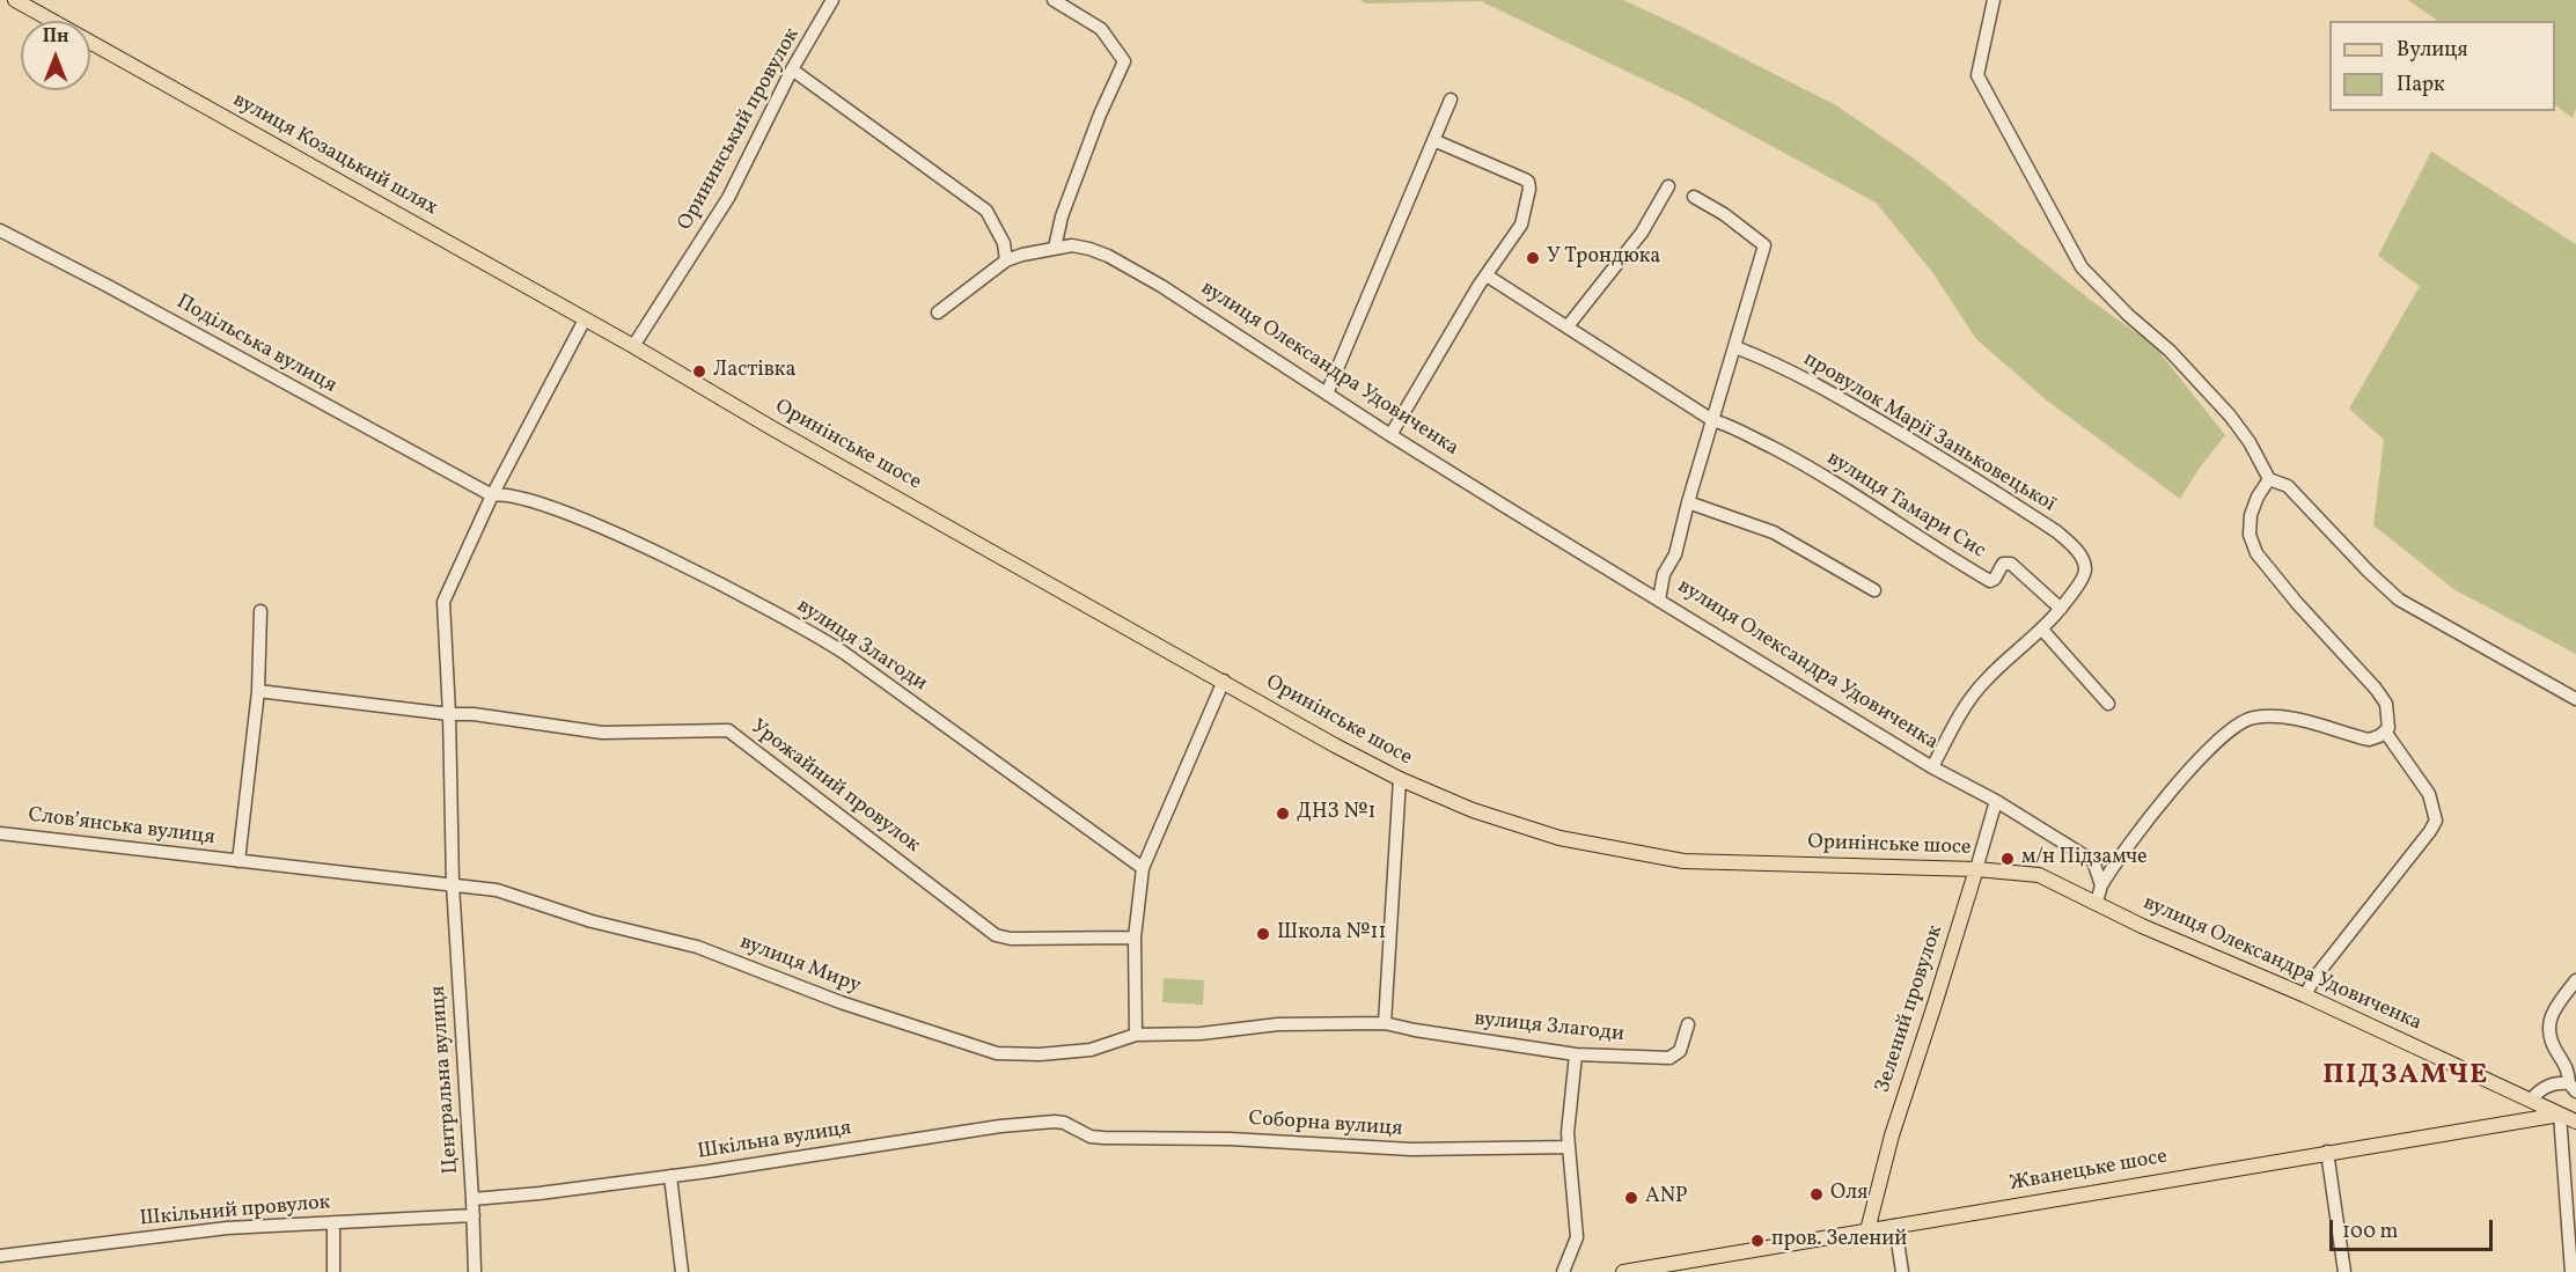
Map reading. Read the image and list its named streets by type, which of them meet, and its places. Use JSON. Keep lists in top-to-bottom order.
{
  "streets": {
    "main road": [
      "вулиця Козацький шлях",
      "вулиця Олександра Удовиченка",
      "Оринінське шосе",
      "Зелений провулок",
      "Жванецьке шосе"
    ],
    "street": [
      "Орининський провулок",
      "Подільська вулиця",
      "провулок Марії Заньковецької",
      "вулиця Тамари Сис",
      "вулиця Злагоди",
      "Урожайний провулок",
      "Словʼянська вулиця",
      "вулиця Миру",
      "Центральна вулиця",
      "Соборна вулиця",
      "Шкільна вулиця",
      "Шкільний провулок"
    ]
  },
  "crossings": [
    ["Орининський провулок", "вулиця Козацький шлях"],
    ["Орининський провулок", "Оринінське шосе"],
    ["вулиця Козацький шлях", "Оринінське шосе"],
    ["вулиця Козацький шлях", "Центральна вулиця"],
    ["Подільська вулиця", "вулиця Злагоди"],
    ["Подільська вулиця", "Центральна вулиця"],
    ["вулиця Олександра Удовиченка", "Оринінське шосе"],
    ["вулиця Олександра Удовиченка", "Зелений провулок"],
    ["вулиця Олександра Удовиченка", "Жванецьке шосе"],
    ["провулок Марії Заньковецької", "вулиця Тамари Сис"],
    ["Оринінське шосе", "Зелений провулок"],
    ["вулиця Злагоди", "вулиця Миру"],
    ["вулиця Злагоди", "Центральна вулиця"],
    ["Урожайний провулок", "Центральна вулиця"],
    ["Словʼянська вулиця", "вулиця Миру"],
    ["Словʼянська вулиця", "Центральна вулиця"],
    ["вулиця Миру", "Центральна вулиця"],
    ["Зелений провулок", "Жванецьке шосе"],
    ["Центральна вулиця", "Шкільна вулиця"],
    ["Центральна вулиця", "Шкільний провулок"],
    ["Соборна вулиця", "Шкільна вулиця"]
  ],
  "districts": ["ПІДЗАМЧЕ"],
  "places": [
    "У Трондюка",
    "Ластівка",
    "ДНЗ №1",
    "м/н Підзамче",
    "Школа №11",
    "Оля",
    "ANP",
    "пров. Зелений"
  ],
  "legend": ["Вулиця", "Парк"],
  "scale_bar": "100 m",
  "north": "top"
}
